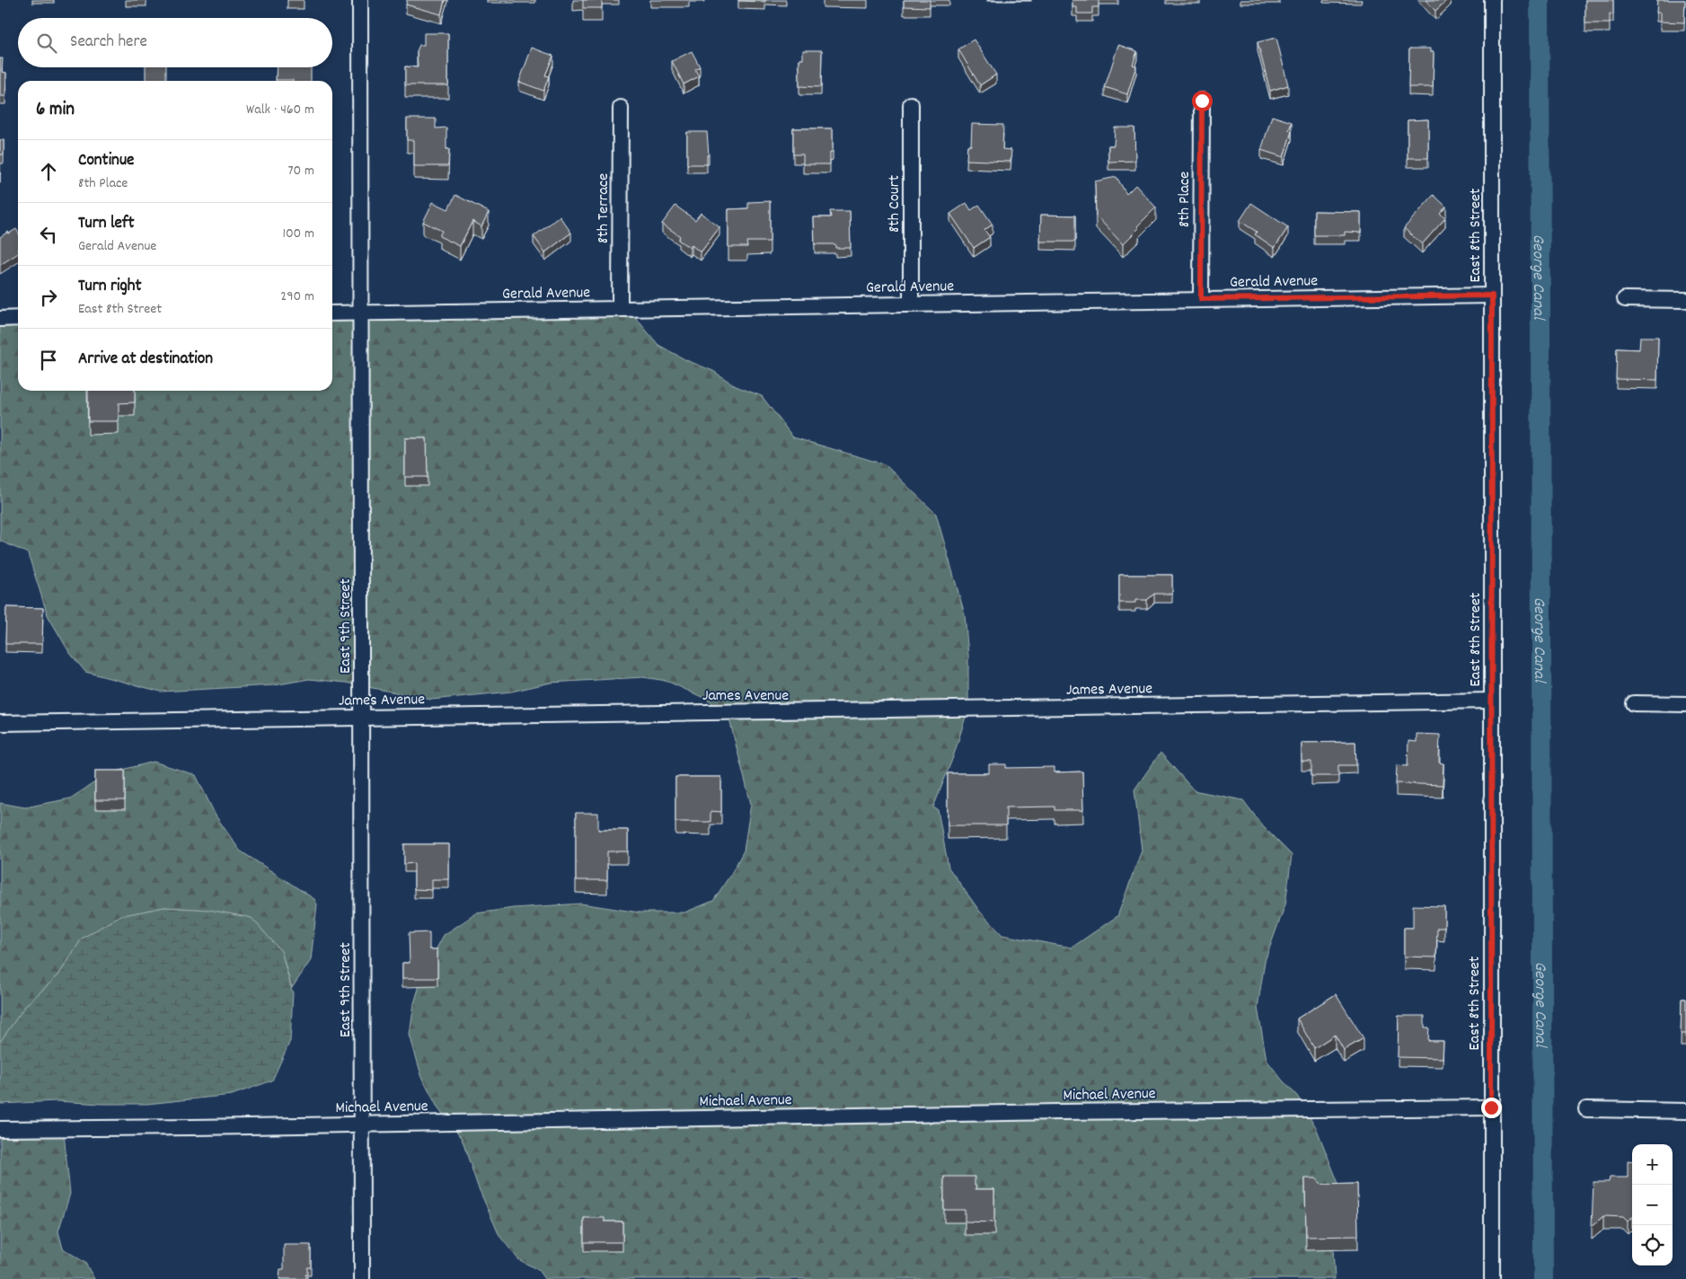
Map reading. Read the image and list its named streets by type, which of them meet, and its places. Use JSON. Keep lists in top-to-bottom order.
{
  "streets": {
    "street": [
      "8th Place",
      "8th Court",
      "8th Terrace",
      "East 8th Street",
      "Gerald Avenue",
      "East 9th Street",
      "James Avenue",
      "Michael Avenue"
    ]
  },
  "crossings": [
    ["8th Place", "Gerald Avenue"],
    ["8th Court", "Gerald Avenue"],
    ["8th Terrace", "Gerald Avenue"],
    ["East 8th Street", "Gerald Avenue"],
    ["East 8th Street", "James Avenue"],
    ["East 8th Street", "Michael Avenue"],
    ["Gerald Avenue", "East 9th Street"],
    ["East 9th Street", "James Avenue"],
    ["East 9th Street", "Michael Avenue"]
  ],
  "water": ["George Canal"],
  "page": {
    "search": "Search here",
    "heading": ["6 min", "Walk · 460 m"],
    "list": [
      ["Continue", "8th Place", "70 m"],
      ["Turn left", "Gerald Avenue", "100 m"],
      ["Turn right", "East 8th Street", "290 m"],
      "Arrive at destination"
    ],
    "map_buttons": ["+", "−"]
  }
}
